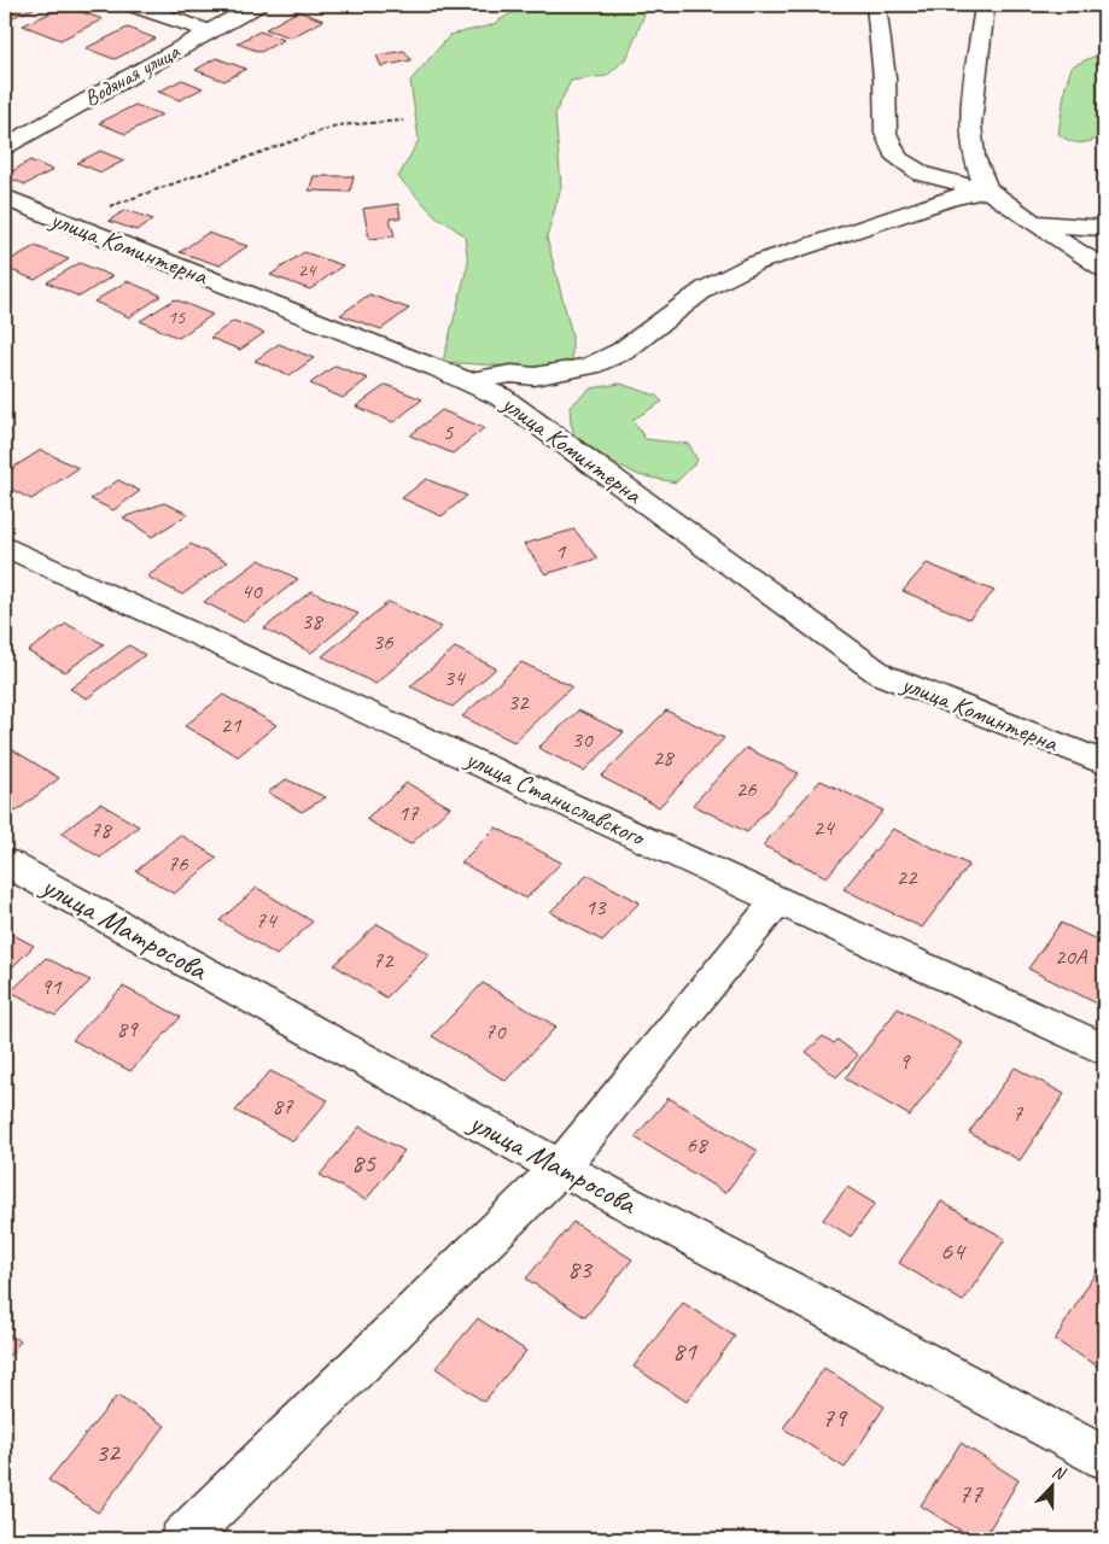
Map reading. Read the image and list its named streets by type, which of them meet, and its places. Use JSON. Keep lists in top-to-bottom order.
{
  "streets": {
    "street": [
      "Водяная улица",
      "улица Коминтерна",
      "улица Станиславского",
      "улица Матросова"
    ]
  },
  "house_numbers": [
    "24",
    "15",
    "5",
    "1",
    "40",
    "38",
    "36",
    "34",
    "32",
    "21",
    "30",
    "28",
    "26",
    "17",
    "24",
    "78",
    "76",
    "22",
    "13",
    "74",
    "20А",
    "72",
    "91",
    "89",
    "70",
    "9",
    "87",
    "7",
    "68",
    "85",
    "64",
    "83",
    "81",
    "79",
    "32",
    "77"
  ],
  "north": "top"
}
